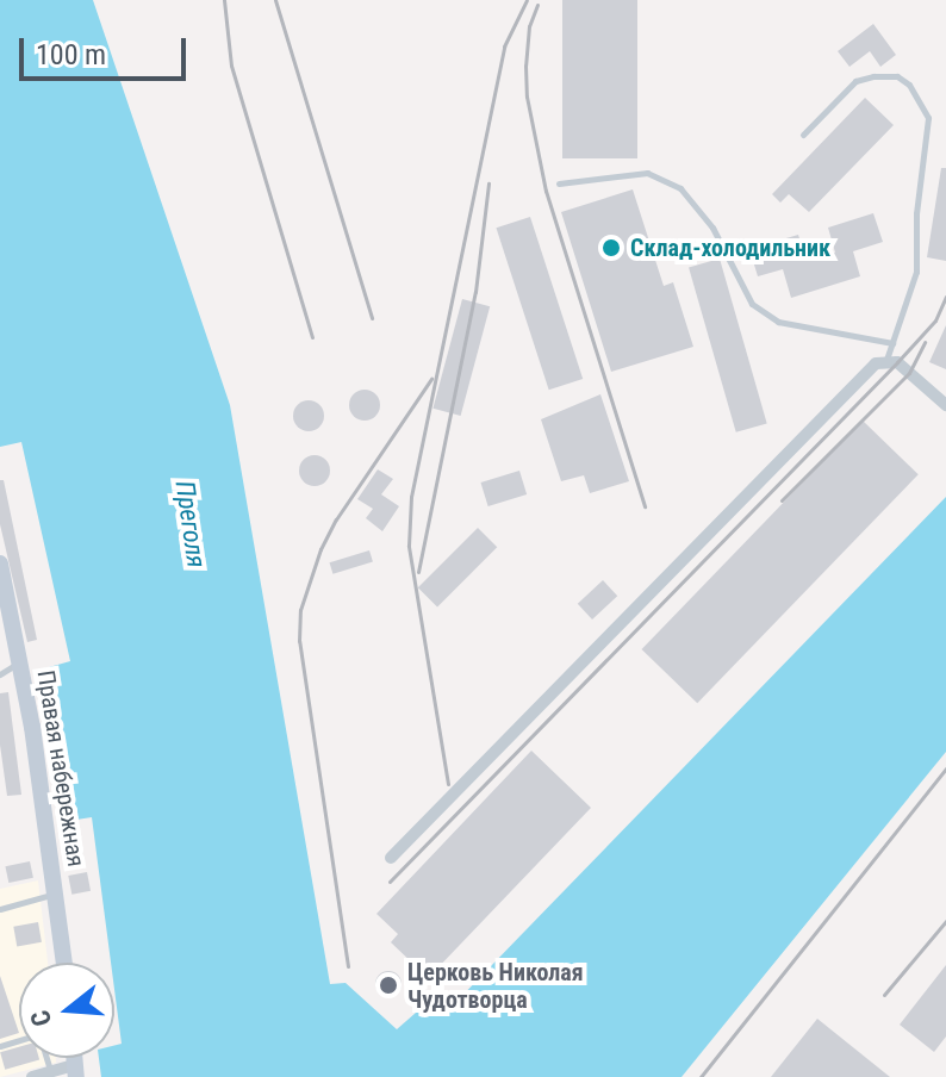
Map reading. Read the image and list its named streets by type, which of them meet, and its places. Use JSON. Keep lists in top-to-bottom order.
{
  "streets": {
    "main road": ["Правая набережная"]
  },
  "water": ["Преголя"],
  "places": ["Склад-холодильник", "Церковь Николая Чудотворца"],
  "scale_bar": "100 m",
  "north": "left"
}
